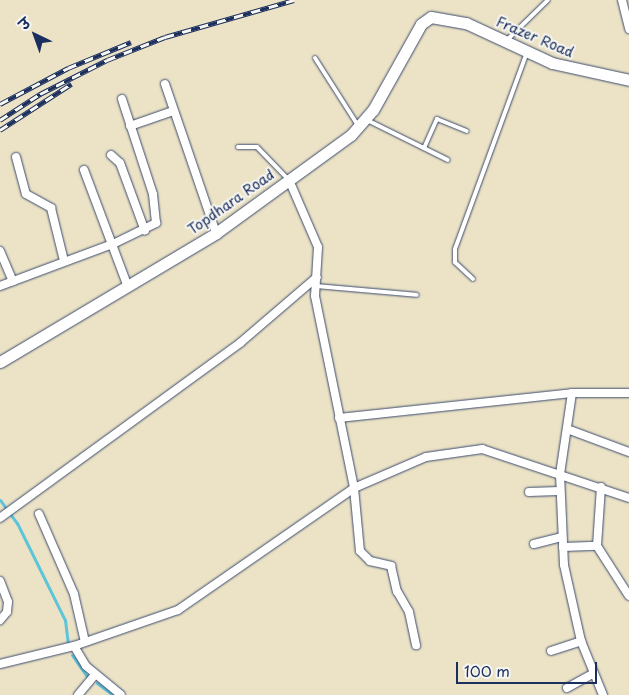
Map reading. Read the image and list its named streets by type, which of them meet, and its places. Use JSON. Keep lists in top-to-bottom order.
{
  "streets": {
    "street": ["Frazer Road", "Topdhara Road"]
  },
  "crossings": [
    ["Frazer Road", "Topdhara Road"]
  ],
  "scale_bar": "100 m",
  "north": "top left"
}
